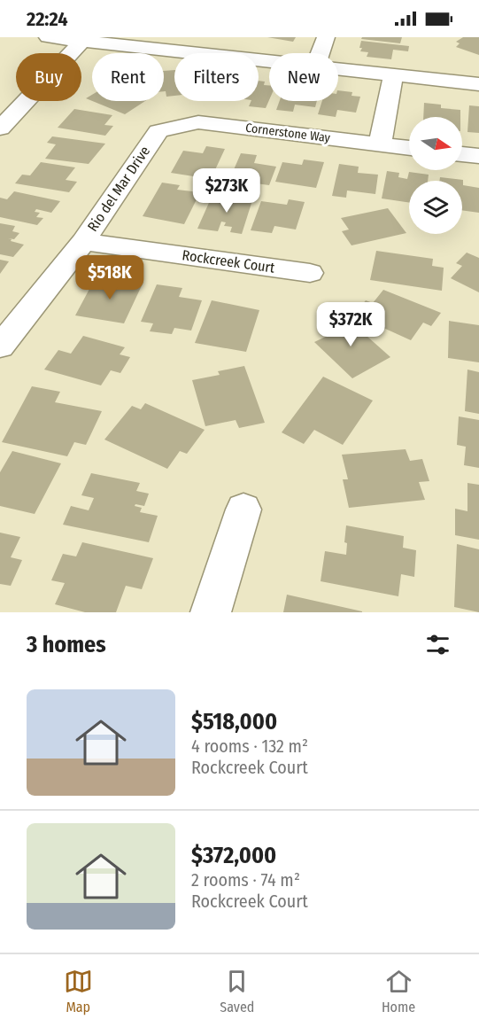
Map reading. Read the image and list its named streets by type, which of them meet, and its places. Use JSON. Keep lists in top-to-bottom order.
{
  "streets": {
    "street": ["Cornerstone Way", "Rio del Mar Drive", "Rockcreek Court"]
  },
  "crossings": [
    ["Cornerstone Way", "Rio del Mar Drive"],
    ["Rio del Mar Drive", "Rockcreek Court"]
  ],
  "north": "right",
  "page": {
    "status": "22:24",
    "chip": [
      "Buy",
      "Rent",
      "Filters",
      "New"
    ],
    "price": ["$273K", "$518K", "$372K"],
    "heading": "3 homes",
    "list": [
      {
        "name": "$518,000",
        "note": "4 rooms · 132 m² · Rockcreek Court"
      },
      {
        "name": "$372,000",
        "note": "2 rooms · 74 m² · Rockcreek Court"
      }
    ],
    "tabs": ["Map", "Saved", "Home"]
  }
}
